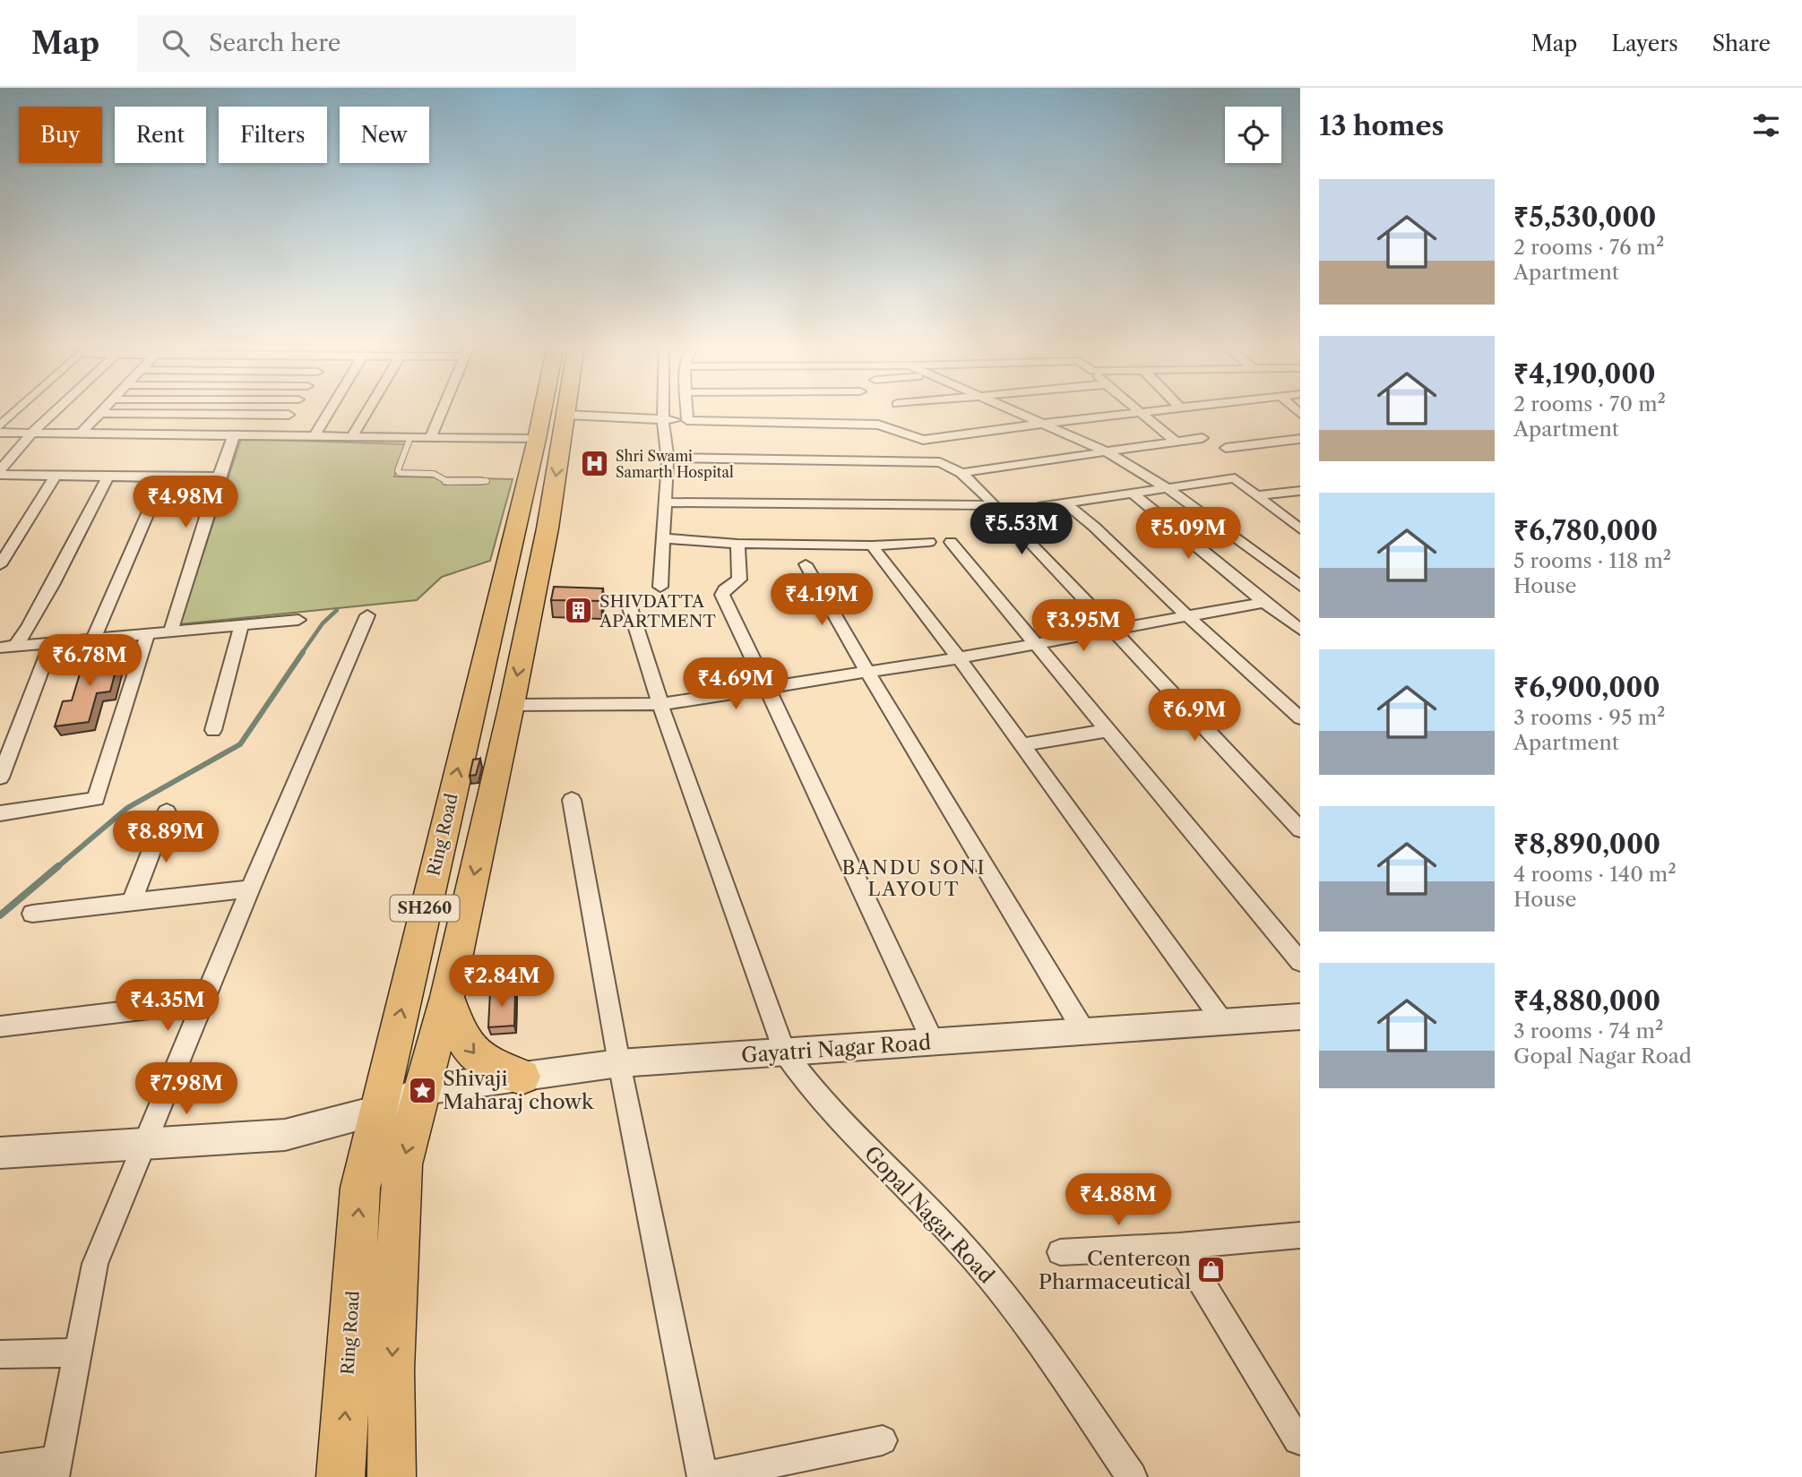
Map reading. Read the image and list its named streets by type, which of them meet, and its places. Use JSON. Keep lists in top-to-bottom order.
{
  "streets": {
    "main road": ["Ring Road", "SH260"],
    "street": ["Gayatri Nagar Road", "Gopal Nagar Road"]
  },
  "crossings": [
    ["Ring Road", "Gayatri Nagar Road"],
    ["SH260", "Gayatri Nagar Road"],
    ["Gayatri Nagar Road", "Gopal Nagar Road"]
  ],
  "districts": ["BANDU SONI LAYOUT"],
  "places": {
    "hospital": ["Shri Swami Samarth Hospital"],
    "building": ["SHIVDATTA APARTMENT"],
    "place": ["Shivaji Maharaj chowk"],
    "shop": ["Centercon Pharmaceutical"]
  },
  "page": {
    "header": "Map",
    "search": "Search here",
    "nav": ["Map", "Layers", "Share"],
    "heading": "13 homes",
    "chip": [
      "Buy",
      "Rent",
      "Filters",
      "New"
    ],
    "list": [
      {
        "name": "₹5,530,000",
        "note": "2 rooms · 76 m² · Apartment"
      },
      {
        "name": "₹4,190,000",
        "note": "2 rooms · 70 m² · Apartment"
      },
      {
        "name": "₹6,780,000",
        "note": "5 rooms · 118 m² · House"
      },
      {
        "name": "₹6,900,000",
        "note": "3 rooms · 95 m² · Apartment"
      },
      {
        "name": "₹8,890,000",
        "note": "4 rooms · 140 m² · House"
      },
      {
        "name": "₹4,880,000",
        "note": "3 rooms · 74 m² · Gopal Nagar Road"
      }
    ],
    "price": [
      "₹4.98M",
      "₹5.53M",
      "₹5.09M",
      "₹4.19M",
      "₹3.95M",
      "₹6.78M",
      "₹4.69M",
      "₹6.9M",
      "₹8.89M",
      "₹2.84M",
      "₹4.35M",
      "₹7.98M",
      "₹4.88M"
    ]
  }
}
